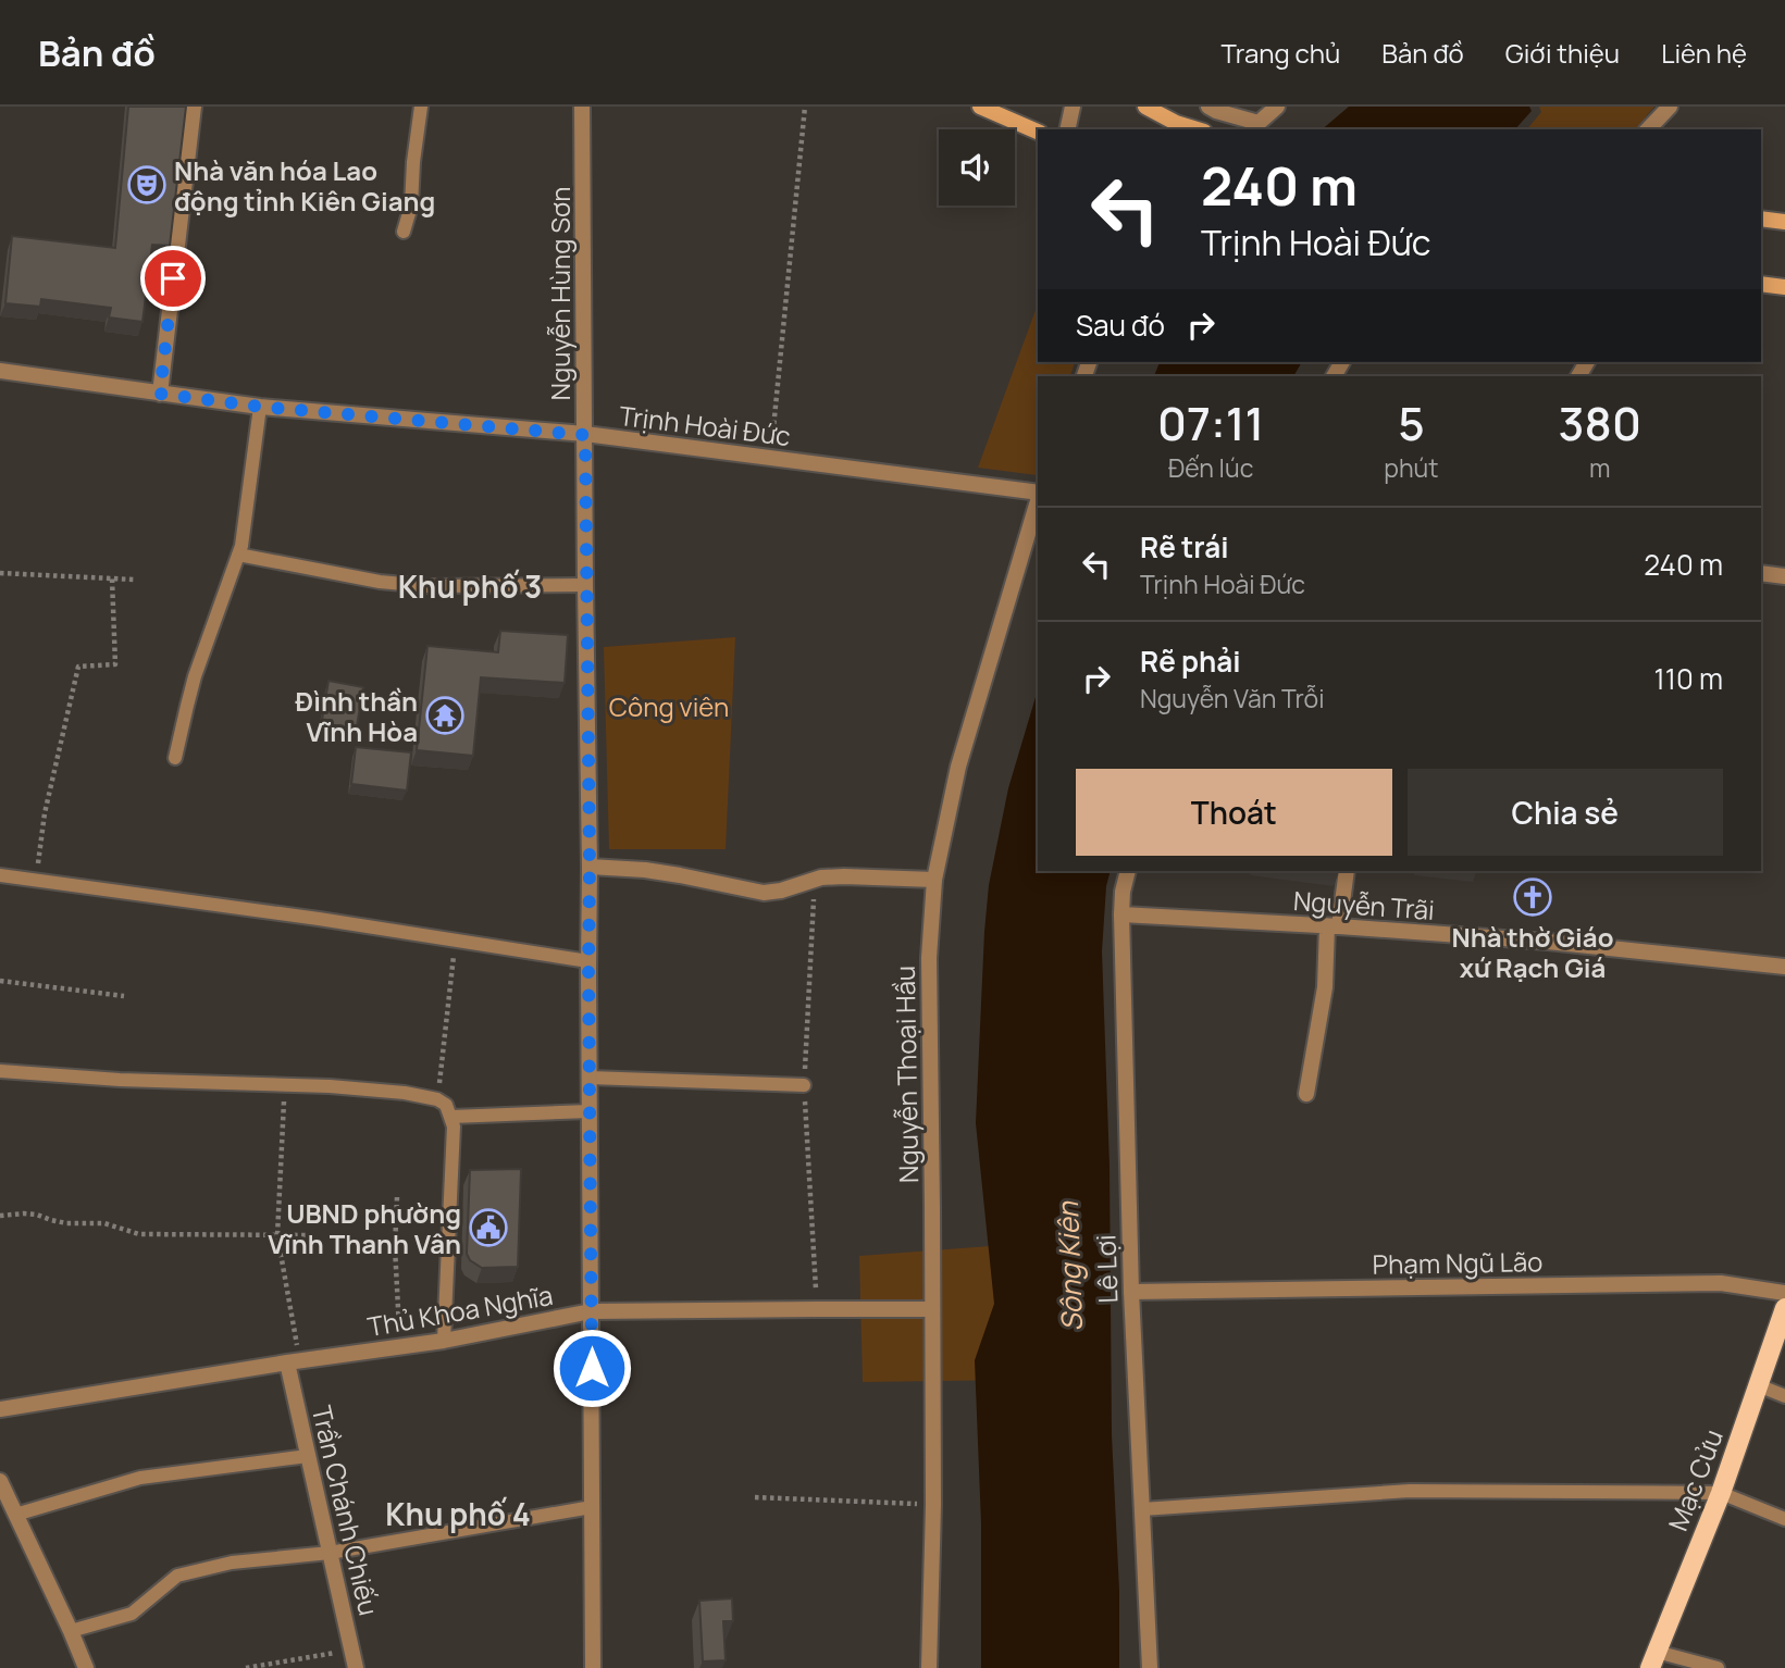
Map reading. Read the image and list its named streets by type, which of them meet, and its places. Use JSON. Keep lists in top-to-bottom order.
{
  "streets": {
    "main road": ["Mạc Cửu"],
    "street": [
      "Nguyễn Hùng Sơn",
      "Trịnh Hoài Đức",
      "Nguyễn Trãi",
      "Nguyễn Thoại Hầu",
      "Phạm Ngũ Lão",
      "Lê Lợi",
      "Thủ Khoa Nghĩa",
      "Trần Chánh Chiếu"
    ]
  },
  "crossings": [
    ["Nguyễn Hùng Sơn", "Trịnh Hoài Đức"],
    ["Nguyễn Hùng Sơn", "Thủ Khoa Nghĩa"],
    ["Nguyễn Trãi", "Lê Lợi"],
    ["Nguyễn Thoại Hầu", "Thủ Khoa Nghĩa"],
    ["Phạm Ngũ Lão", "Lê Lợi"],
    ["Thủ Khoa Nghĩa", "Trần Chánh Chiếu"]
  ],
  "districts": ["Khu phố 3", "Khu phố 4"],
  "water": ["Sông Kiên"],
  "parks": ["Công viên"],
  "places": {
    "theatre": ["Nhà văn hóa Lao động tỉnh Kiên Giang"],
    "temple": ["Đình thần Vĩnh Hòa"],
    "church": ["Nhà thờ Giáo xứ Rạch Giá"],
    "public building": ["UBND phường Vĩnh Thanh Vân"]
  },
  "page": {
    "header": "Bản đồ",
    "nav": [
      "Trang chủ",
      "Bản đồ",
      "Giới thiệu",
      "Liên hệ"
    ],
    "turn": ["240 m", "Trịnh Hoài Đức"],
    "then": "Sau đó",
    "eta": [
      "07:11",
      "Đến lúc",
      "5",
      "phút",
      "380",
      "m"
    ],
    "list": [
      {
        "name": "Rẽ trái",
        "note": "Trịnh Hoài Đức",
        "value": "240 m"
      },
      {
        "name": "Rẽ phải",
        "note": "Nguyễn Văn Trỗi",
        "value": "110 m"
      }
    ],
    "buttons": ["Thoát", "Chia sẻ"]
  }
}
